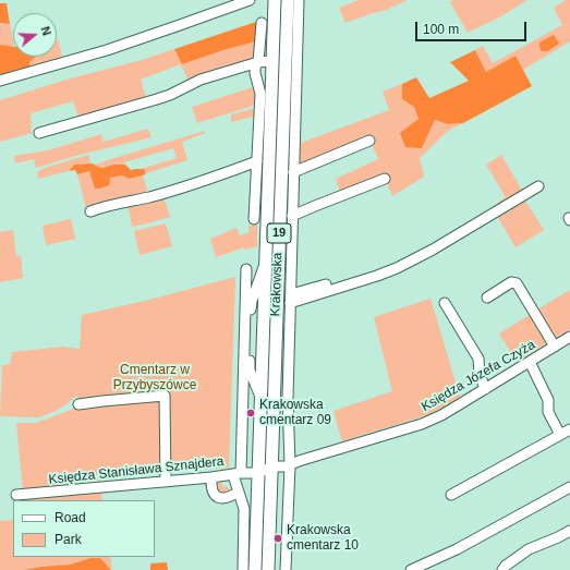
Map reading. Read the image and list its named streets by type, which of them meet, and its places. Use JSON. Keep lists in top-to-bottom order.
{
  "streets": {
    "main road": ["19", "Krakowska"],
    "street": ["Księdza Józefa Czyża", "Księdza Stanisława Sznajdera"]
  },
  "crossings": [
    ["Krakowska", "Księdza Józefa Czyża"],
    ["Krakowska", "Księdza Stanisława Sznajdera"]
  ],
  "parks": ["Cmentarz w Przybyszówce"],
  "places": ["Krakowska cmentarz 09", "Krakowska cmentarz 10"],
  "legend": ["Road", "Park"],
  "scale_bar": "100 m",
  "north": "right"
}
